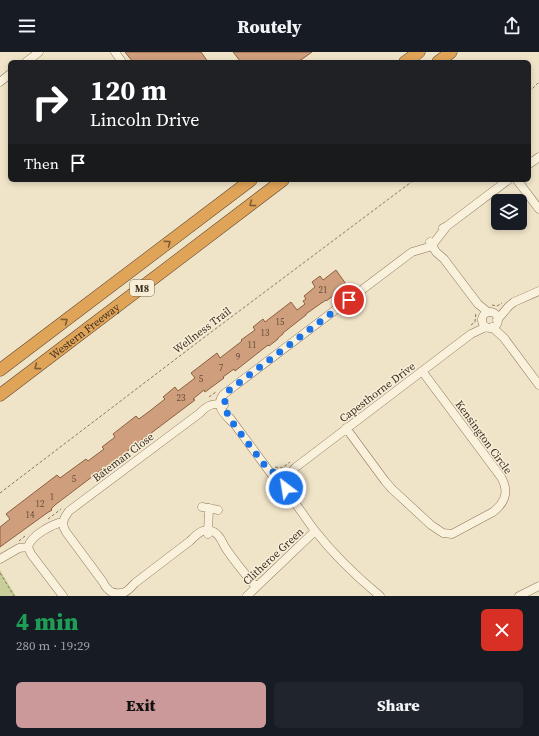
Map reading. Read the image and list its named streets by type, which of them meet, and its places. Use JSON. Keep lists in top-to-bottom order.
{
  "streets": {
    "highway": ["M8", "Western Freeway"],
    "street": [
      "Capesthorne Drive",
      "Kensington Circle",
      "Bateman Close",
      "Clitheroe Green"
    ],
    "path": ["Wellness Trail"]
  },
  "crossings": [
    ["Capesthorne Drive", "Kensington Circle"]
  ],
  "house_numbers": [
    "21",
    "15",
    "13",
    "11",
    "9",
    "7",
    "5",
    "23",
    "5",
    "1",
    "12",
    "14"
  ],
  "page": {
    "header": "Routely",
    "turn": ["120 m", "Lincoln Drive"],
    "then": "Then",
    "heading": ["4 min", "280 m · 19:29"],
    "buttons": ["Exit", "Share"]
  }
}
